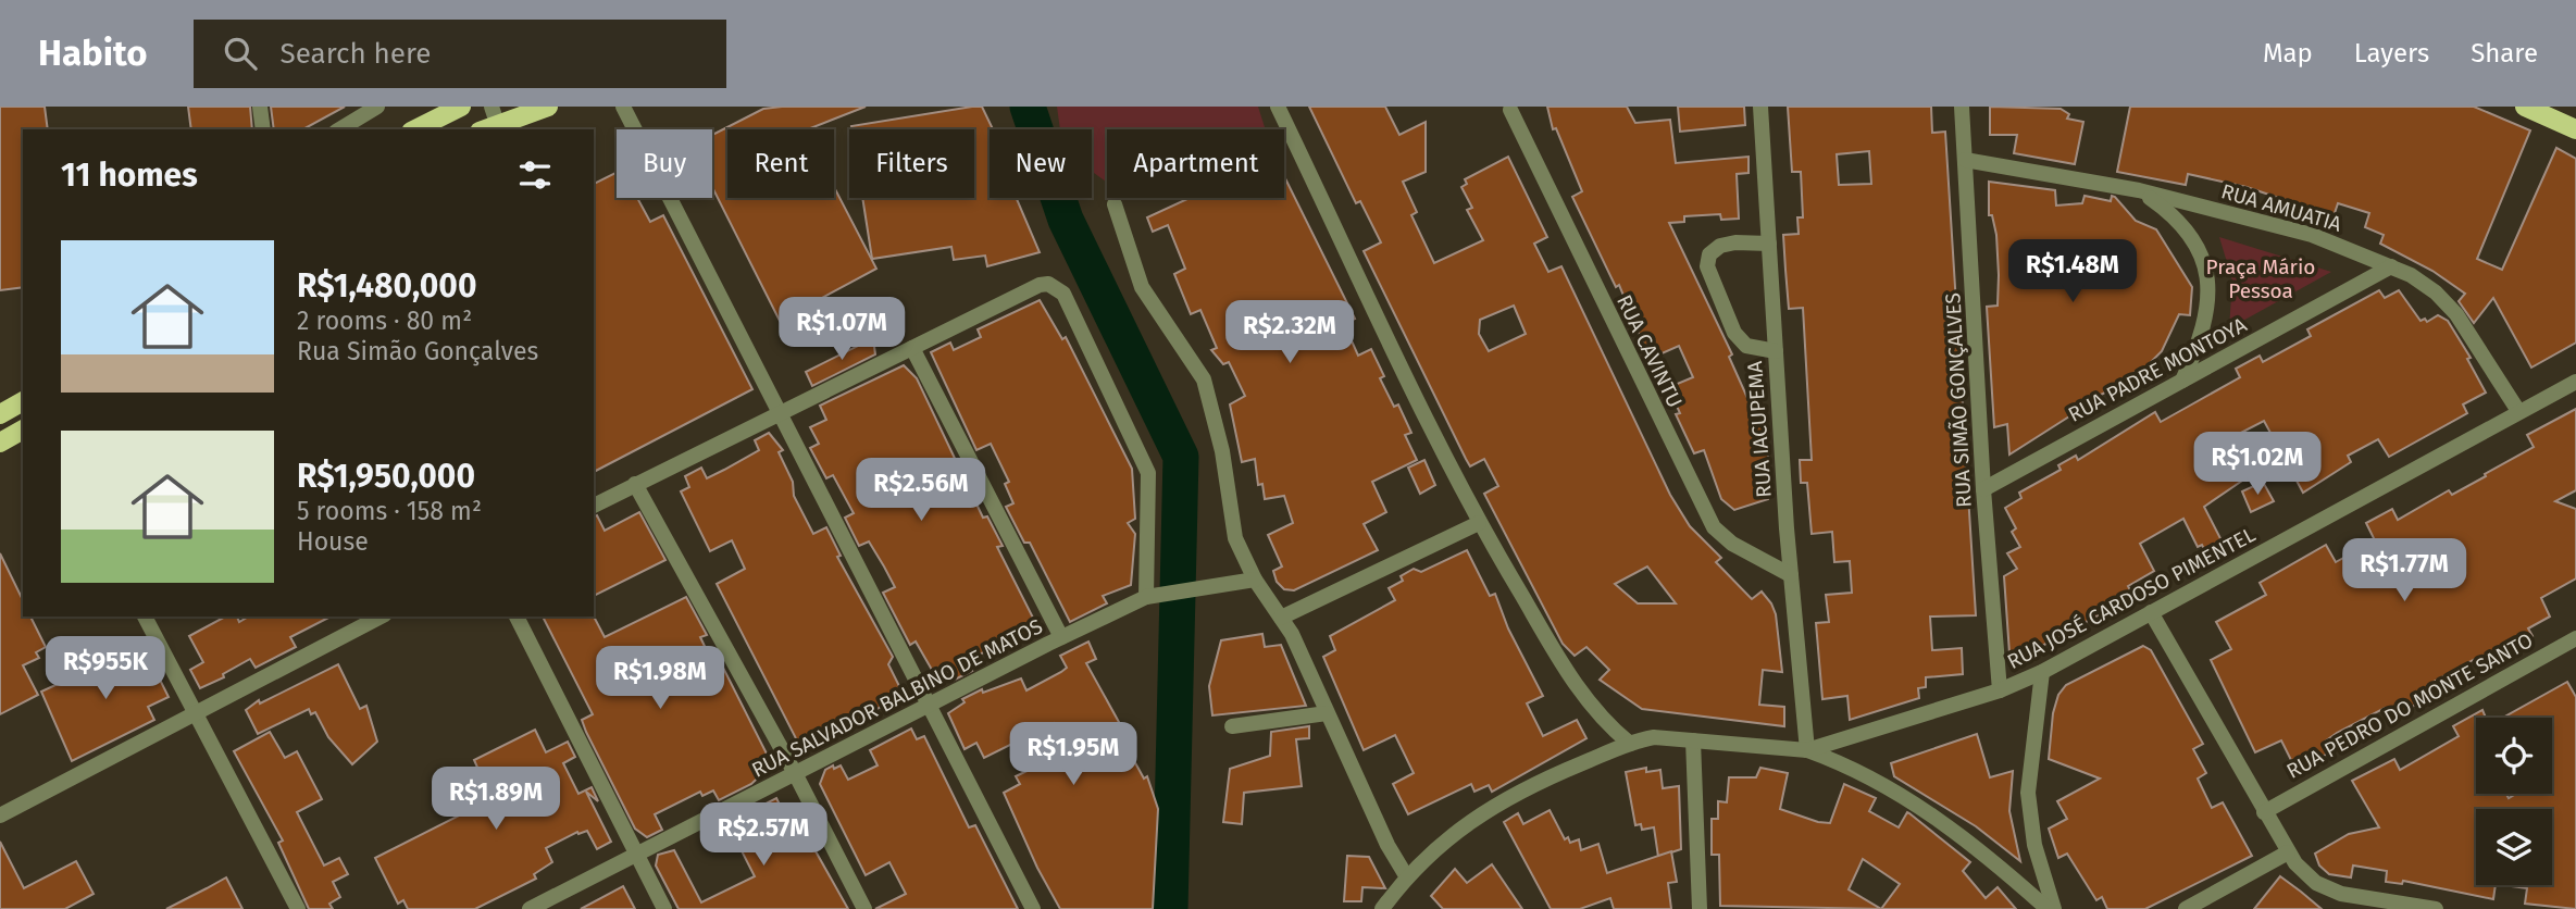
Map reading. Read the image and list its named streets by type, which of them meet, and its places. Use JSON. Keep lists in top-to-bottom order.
{
  "streets": {
    "street": [
      "RUA AMUATIA",
      "RUA CAVINTU",
      "RUA PADRE MONTOYA",
      "RUA SIMÃO GONÇALVES",
      "RUA IACUPEMA",
      "RUA JOSÉ CARDOSO PIMENTEL",
      "RUA SALVADOR BALBINO DE MATOS",
      "RUA PEDRO DO MONTE SANTO"
    ]
  },
  "crossings": [
    ["RUA AMUATIA", "RUA PADRE MONTOYA"],
    ["RUA AMUATIA", "RUA SIMÃO GONÇALVES"],
    ["RUA AMUATIA", "RUA JOSÉ CARDOSO PIMENTEL"],
    ["RUA CAVINTU", "RUA IACUPEMA"],
    ["RUA PADRE MONTOYA", "RUA SIMÃO GONÇALVES"],
    ["RUA SIMÃO GONÇALVES", "RUA JOSÉ CARDOSO PIMENTEL"],
    ["RUA IACUPEMA", "RUA JOSÉ CARDOSO PIMENTEL"]
  ],
  "parks": ["Praça Mário Pessoa"],
  "page": {
    "header": "Habito",
    "search": "Search here",
    "nav": ["Map", "Layers", "Share"],
    "chip": [
      "Buy",
      "Rent",
      "Filters",
      "New",
      "Apartment"
    ],
    "heading": "11 homes",
    "list": [
      {
        "name": "R$1,480,000",
        "note": "2 rooms · 80 m² · Rua Simão Gonçalves"
      },
      {
        "name": "R$1,950,000",
        "note": "5 rooms · 158 m² · House"
      }
    ],
    "price": [
      "R$1.48M",
      "R$1.07M",
      "R$2.32M",
      "R$1.02M",
      "R$2.56M",
      "R$1.77M",
      "R$955K",
      "R$1.98M",
      "R$1.95M",
      "R$1.89M",
      "R$2.57M"
    ]
  }
}
